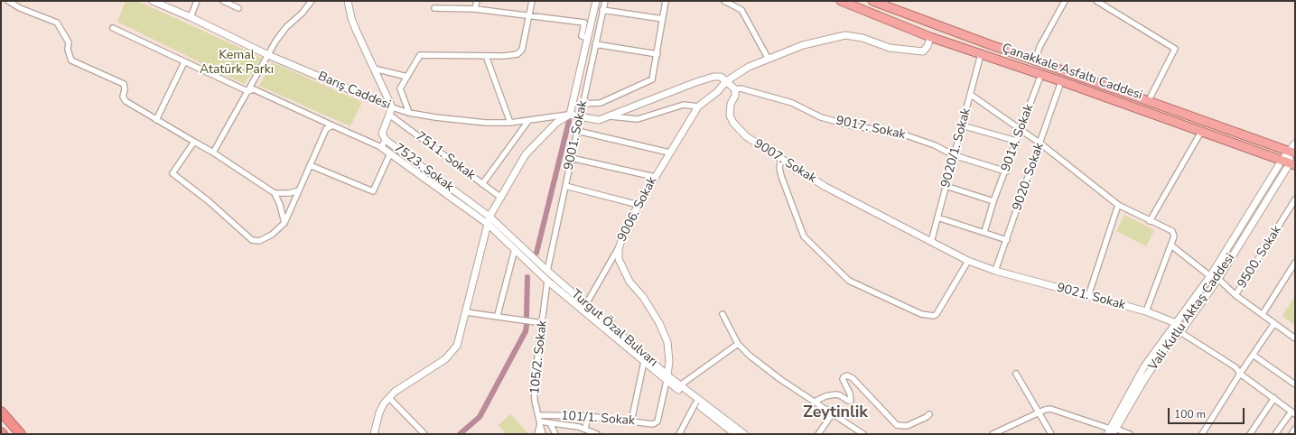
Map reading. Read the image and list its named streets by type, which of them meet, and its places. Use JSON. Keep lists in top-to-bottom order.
{
  "streets": {
    "highway": ["Çanakkale Asfaltı Caddesi"],
    "street": [
      "Barış Caddesi",
      "9017. Sokak",
      "9001. Sokak",
      "9014. Sokak",
      "9020/1. Sokak",
      "7511. Sokak",
      "9007. Sokak",
      "7523. Sokak",
      "9020. Sokak",
      "9006. Sokak",
      "9500. Sokak",
      "9021. Sokak",
      "Vali Kutlu Aktaş Caddesi",
      "Turgut Özal Bulvarı",
      "105/2. Sokak",
      "101/1. Sokak"
    ]
  },
  "crossings": [
    ["Çanakkale Asfaltı Caddesi", "9014. Sokak"],
    ["Çanakkale Asfaltı Caddesi", "9020/1. Sokak"],
    ["Çanakkale Asfaltı Caddesi", "9020. Sokak"],
    ["Çanakkale Asfaltı Caddesi", "Vali Kutlu Aktaş Caddesi"],
    ["Barış Caddesi", "7523. Sokak"],
    ["9017. Sokak", "9014. Sokak"],
    ["9017. Sokak", "9020/1. Sokak"],
    ["9017. Sokak", "9007. Sokak"],
    ["9001. Sokak", "Turgut Özal Bulvarı"],
    ["9020/1. Sokak", "9007. Sokak"],
    ["7511. Sokak", "7523. Sokak"],
    ["9007. Sokak", "9020. Sokak"],
    ["9007. Sokak", "9021. Sokak"],
    ["7523. Sokak", "Turgut Özal Bulvarı"],
    ["9020. Sokak", "9021. Sokak"],
    ["9006. Sokak", "Turgut Özal Bulvarı"],
    ["9006. Sokak", "101/1. Sokak"],
    ["9021. Sokak", "Vali Kutlu Aktaş Caddesi"],
    ["Turgut Özal Bulvarı", "105/2. Sokak"],
    ["Turgut Özal Bulvarı", "101/1. Sokak"],
    ["105/2. Sokak", "101/1. Sokak"]
  ],
  "districts": ["Zeytinlik"],
  "parks": ["Kemal Atatürk Parkı"],
  "scale_bar": "100 m"
}
